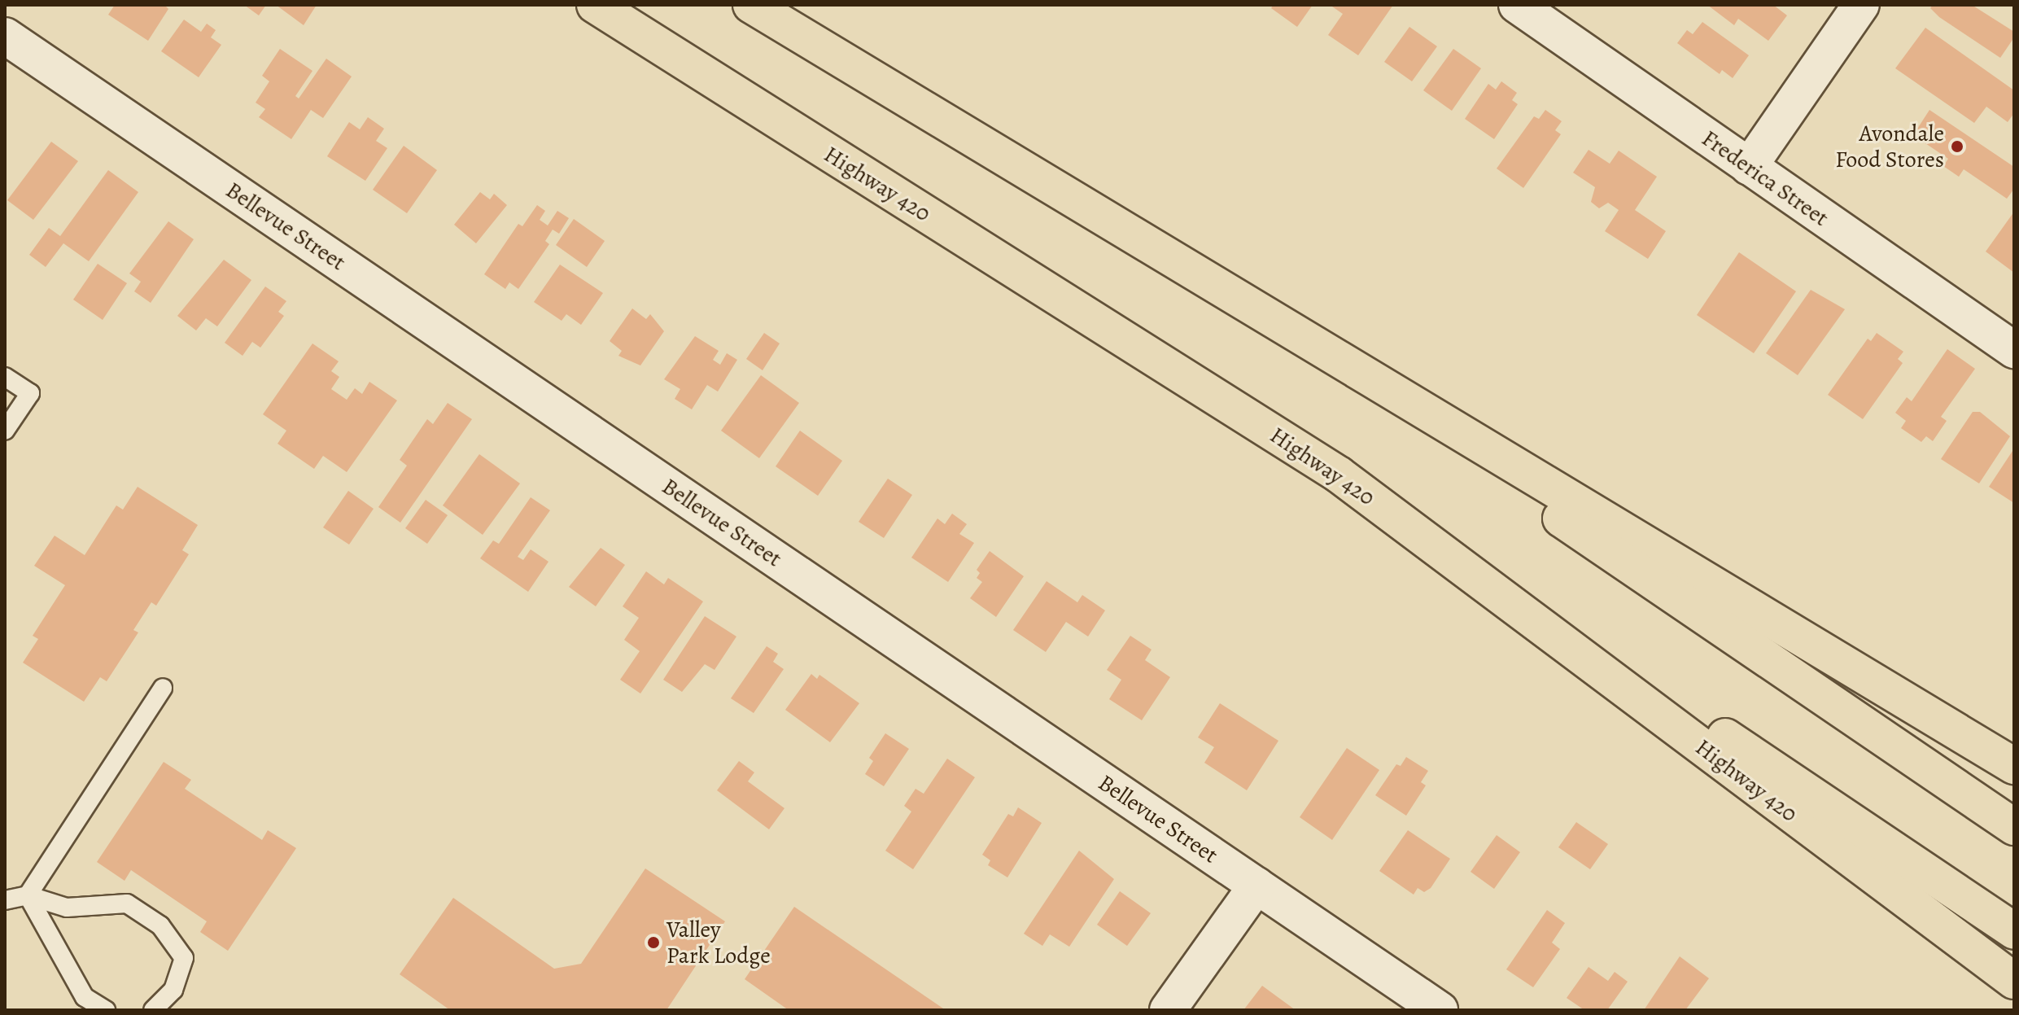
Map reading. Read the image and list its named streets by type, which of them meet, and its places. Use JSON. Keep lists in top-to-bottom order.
{
  "streets": {
    "highway": ["Highway 420"],
    "street": ["Frederica Street", "Bellevue Street"]
  },
  "places": ["Avondale Food Stores", "Valley Park Lodge"]
}
